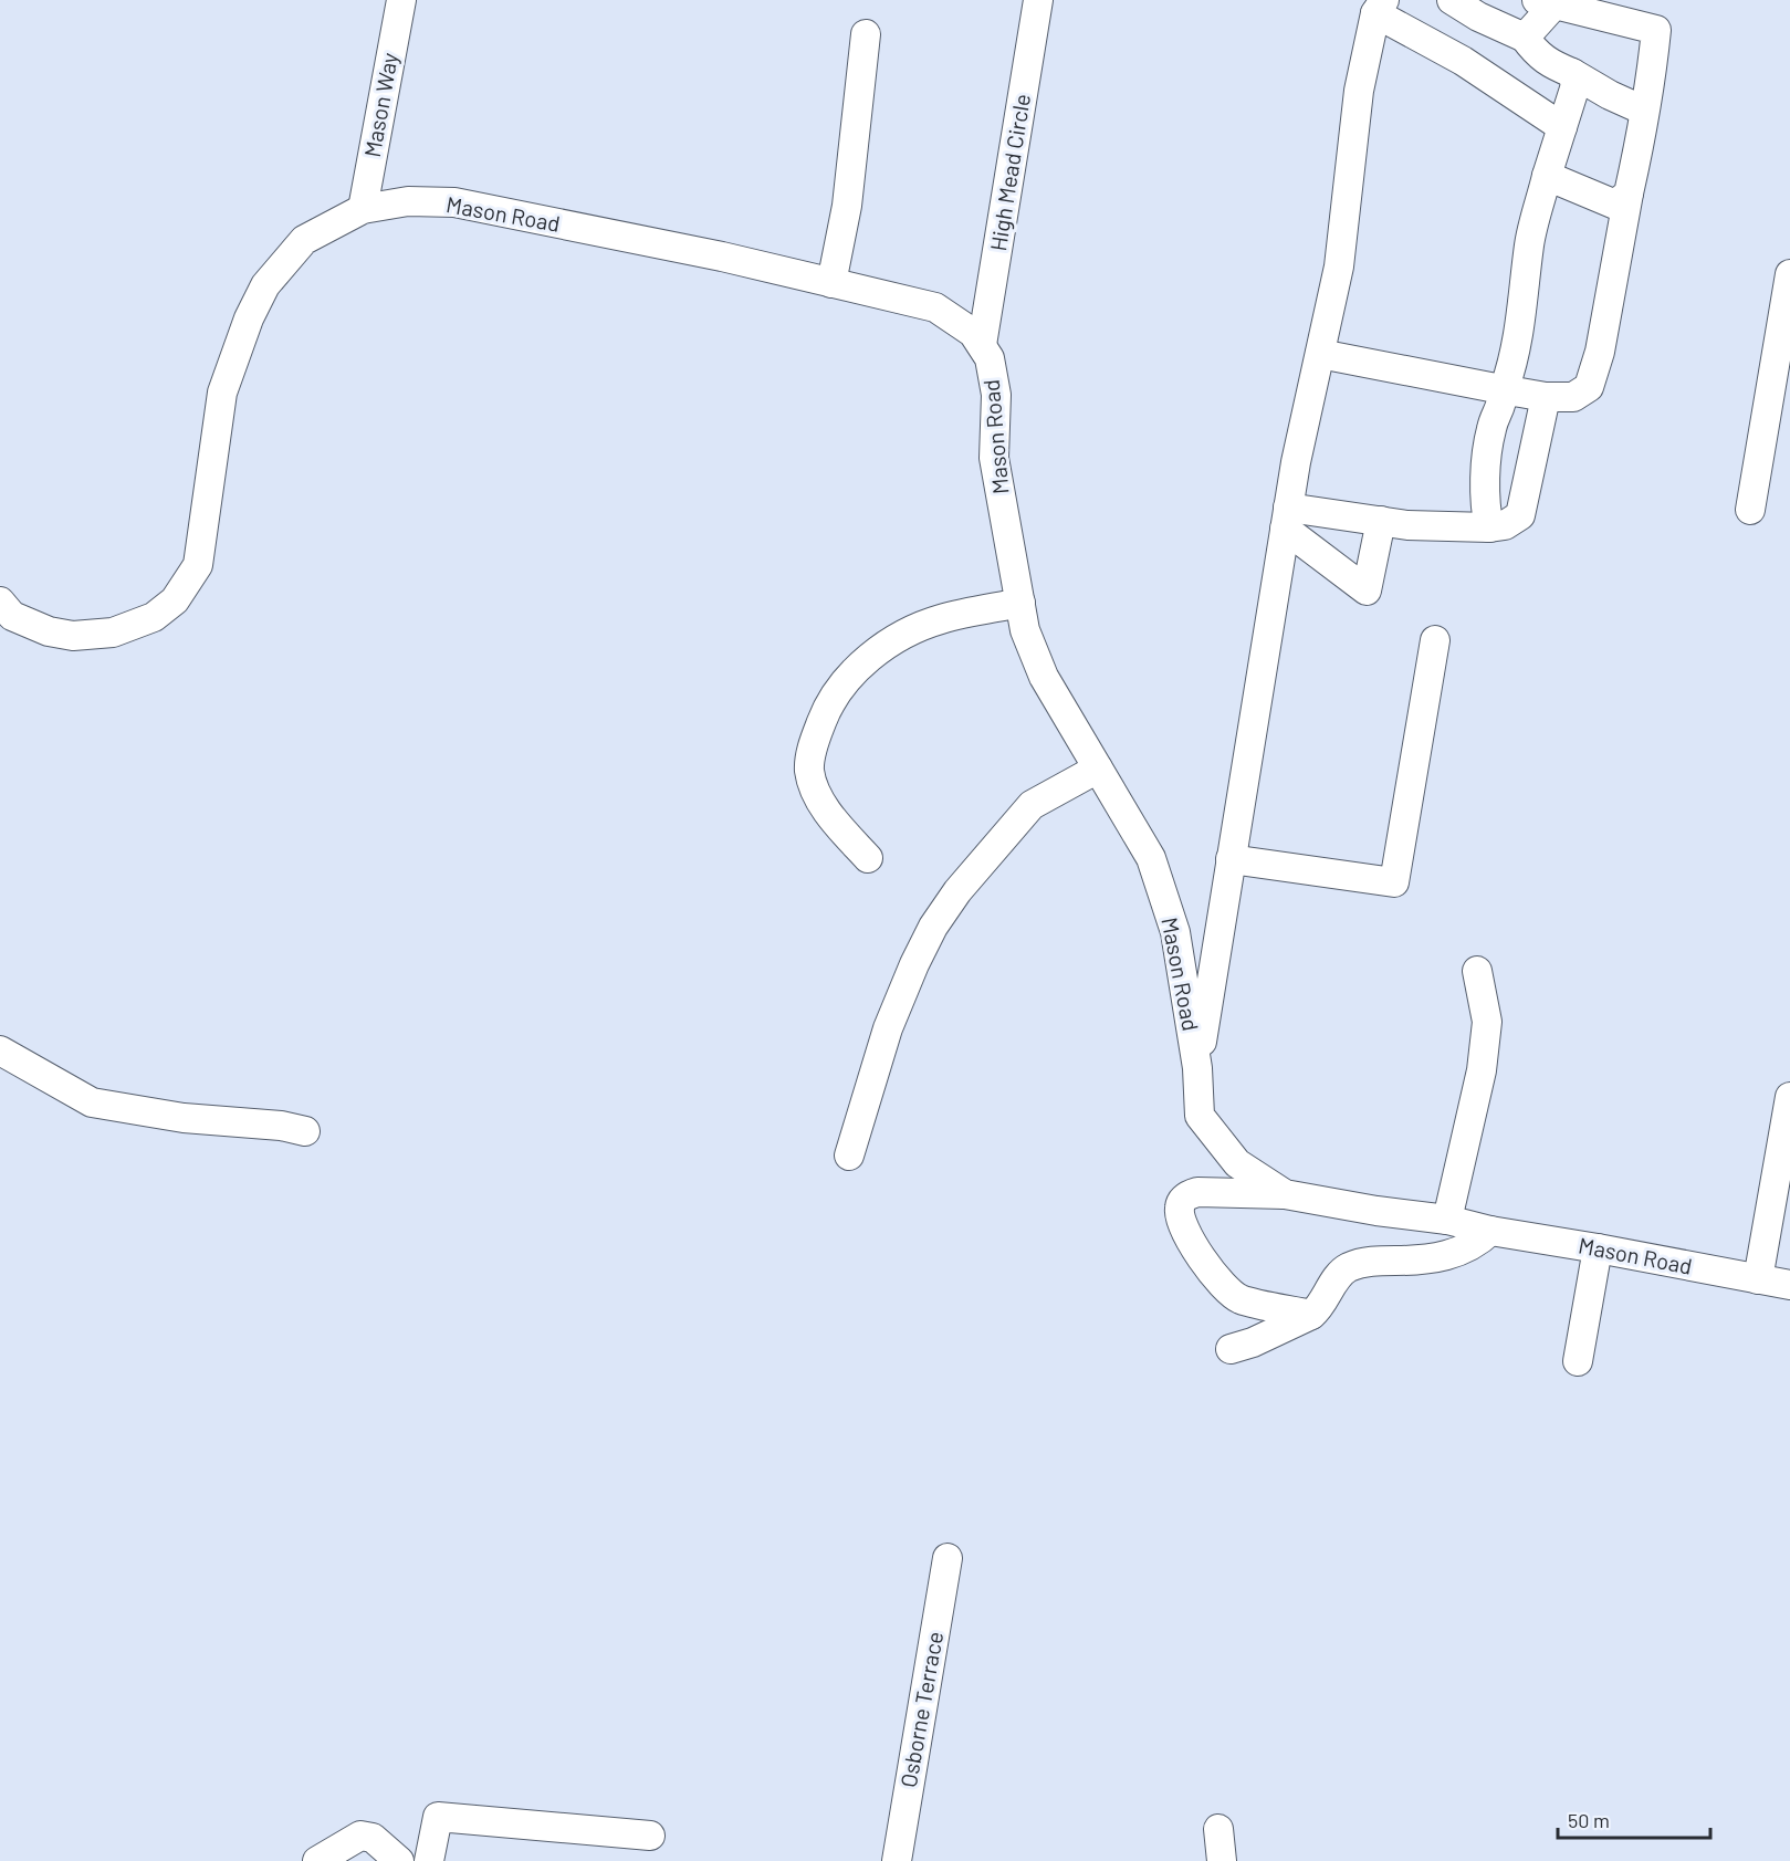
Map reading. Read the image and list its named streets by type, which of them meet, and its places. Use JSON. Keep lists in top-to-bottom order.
{
  "streets": {
    "street": [
      "Mason Way",
      "High Mead Circle",
      "Mason Road",
      "Osborne Terrace"
    ]
  },
  "crossings": [
    ["Mason Way", "Mason Road"],
    ["High Mead Circle", "Mason Road"]
  ],
  "scale_bar": "50 m"
}
